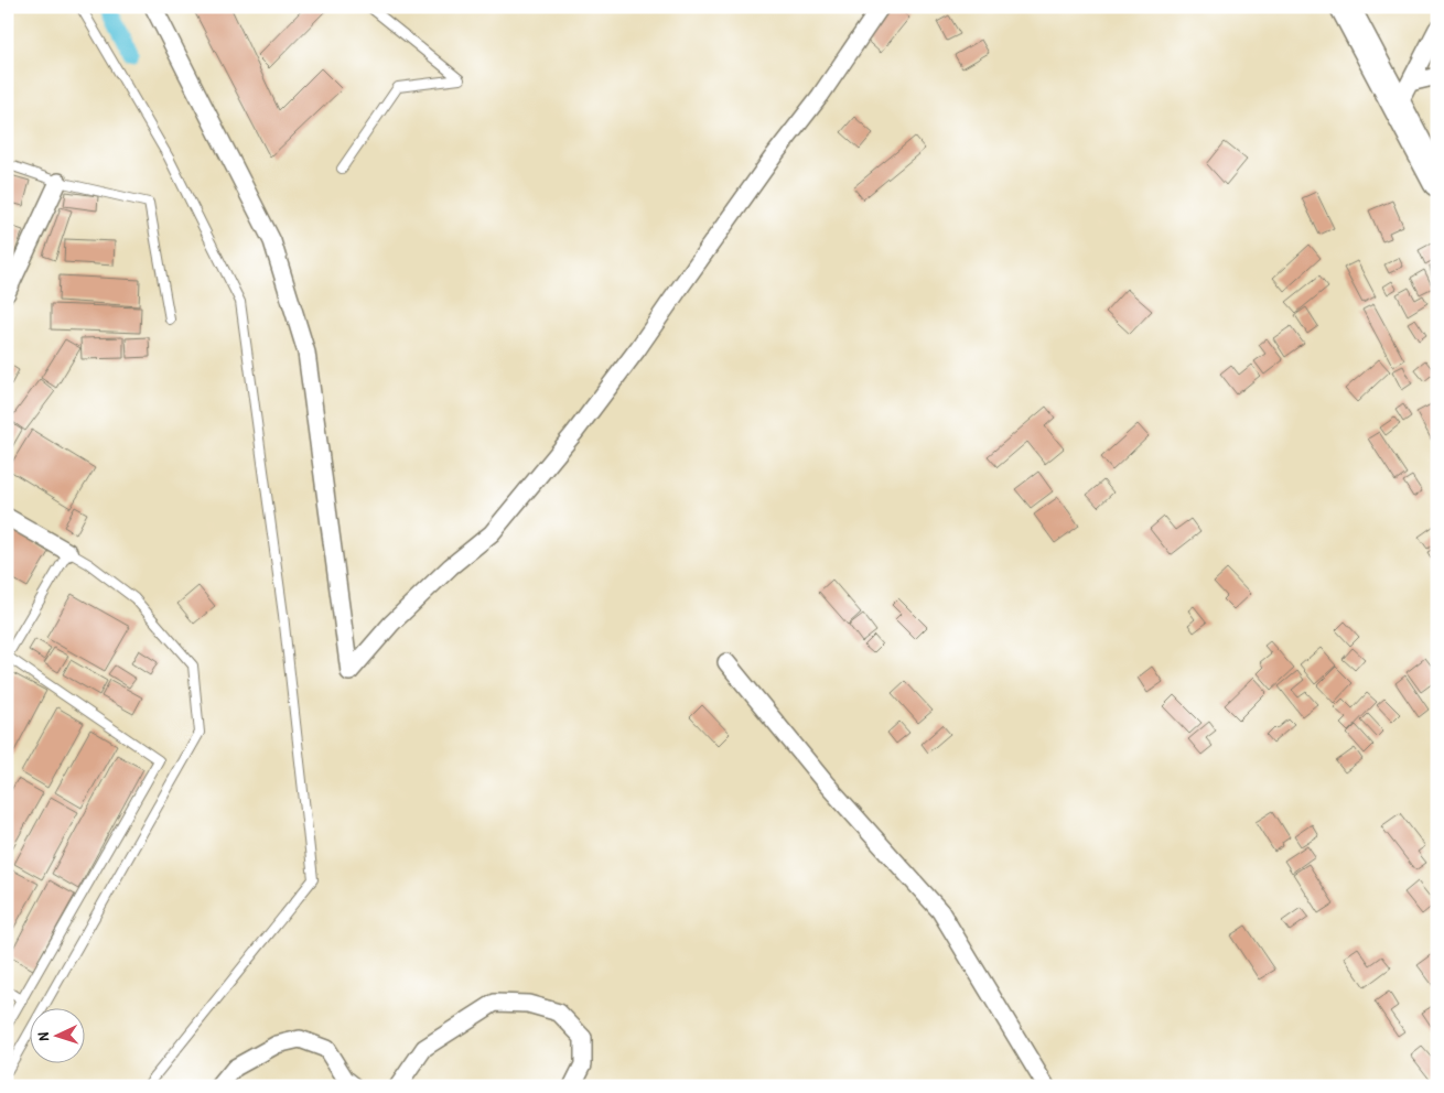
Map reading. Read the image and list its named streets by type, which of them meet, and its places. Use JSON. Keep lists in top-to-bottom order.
{
  "north": "left"
}
